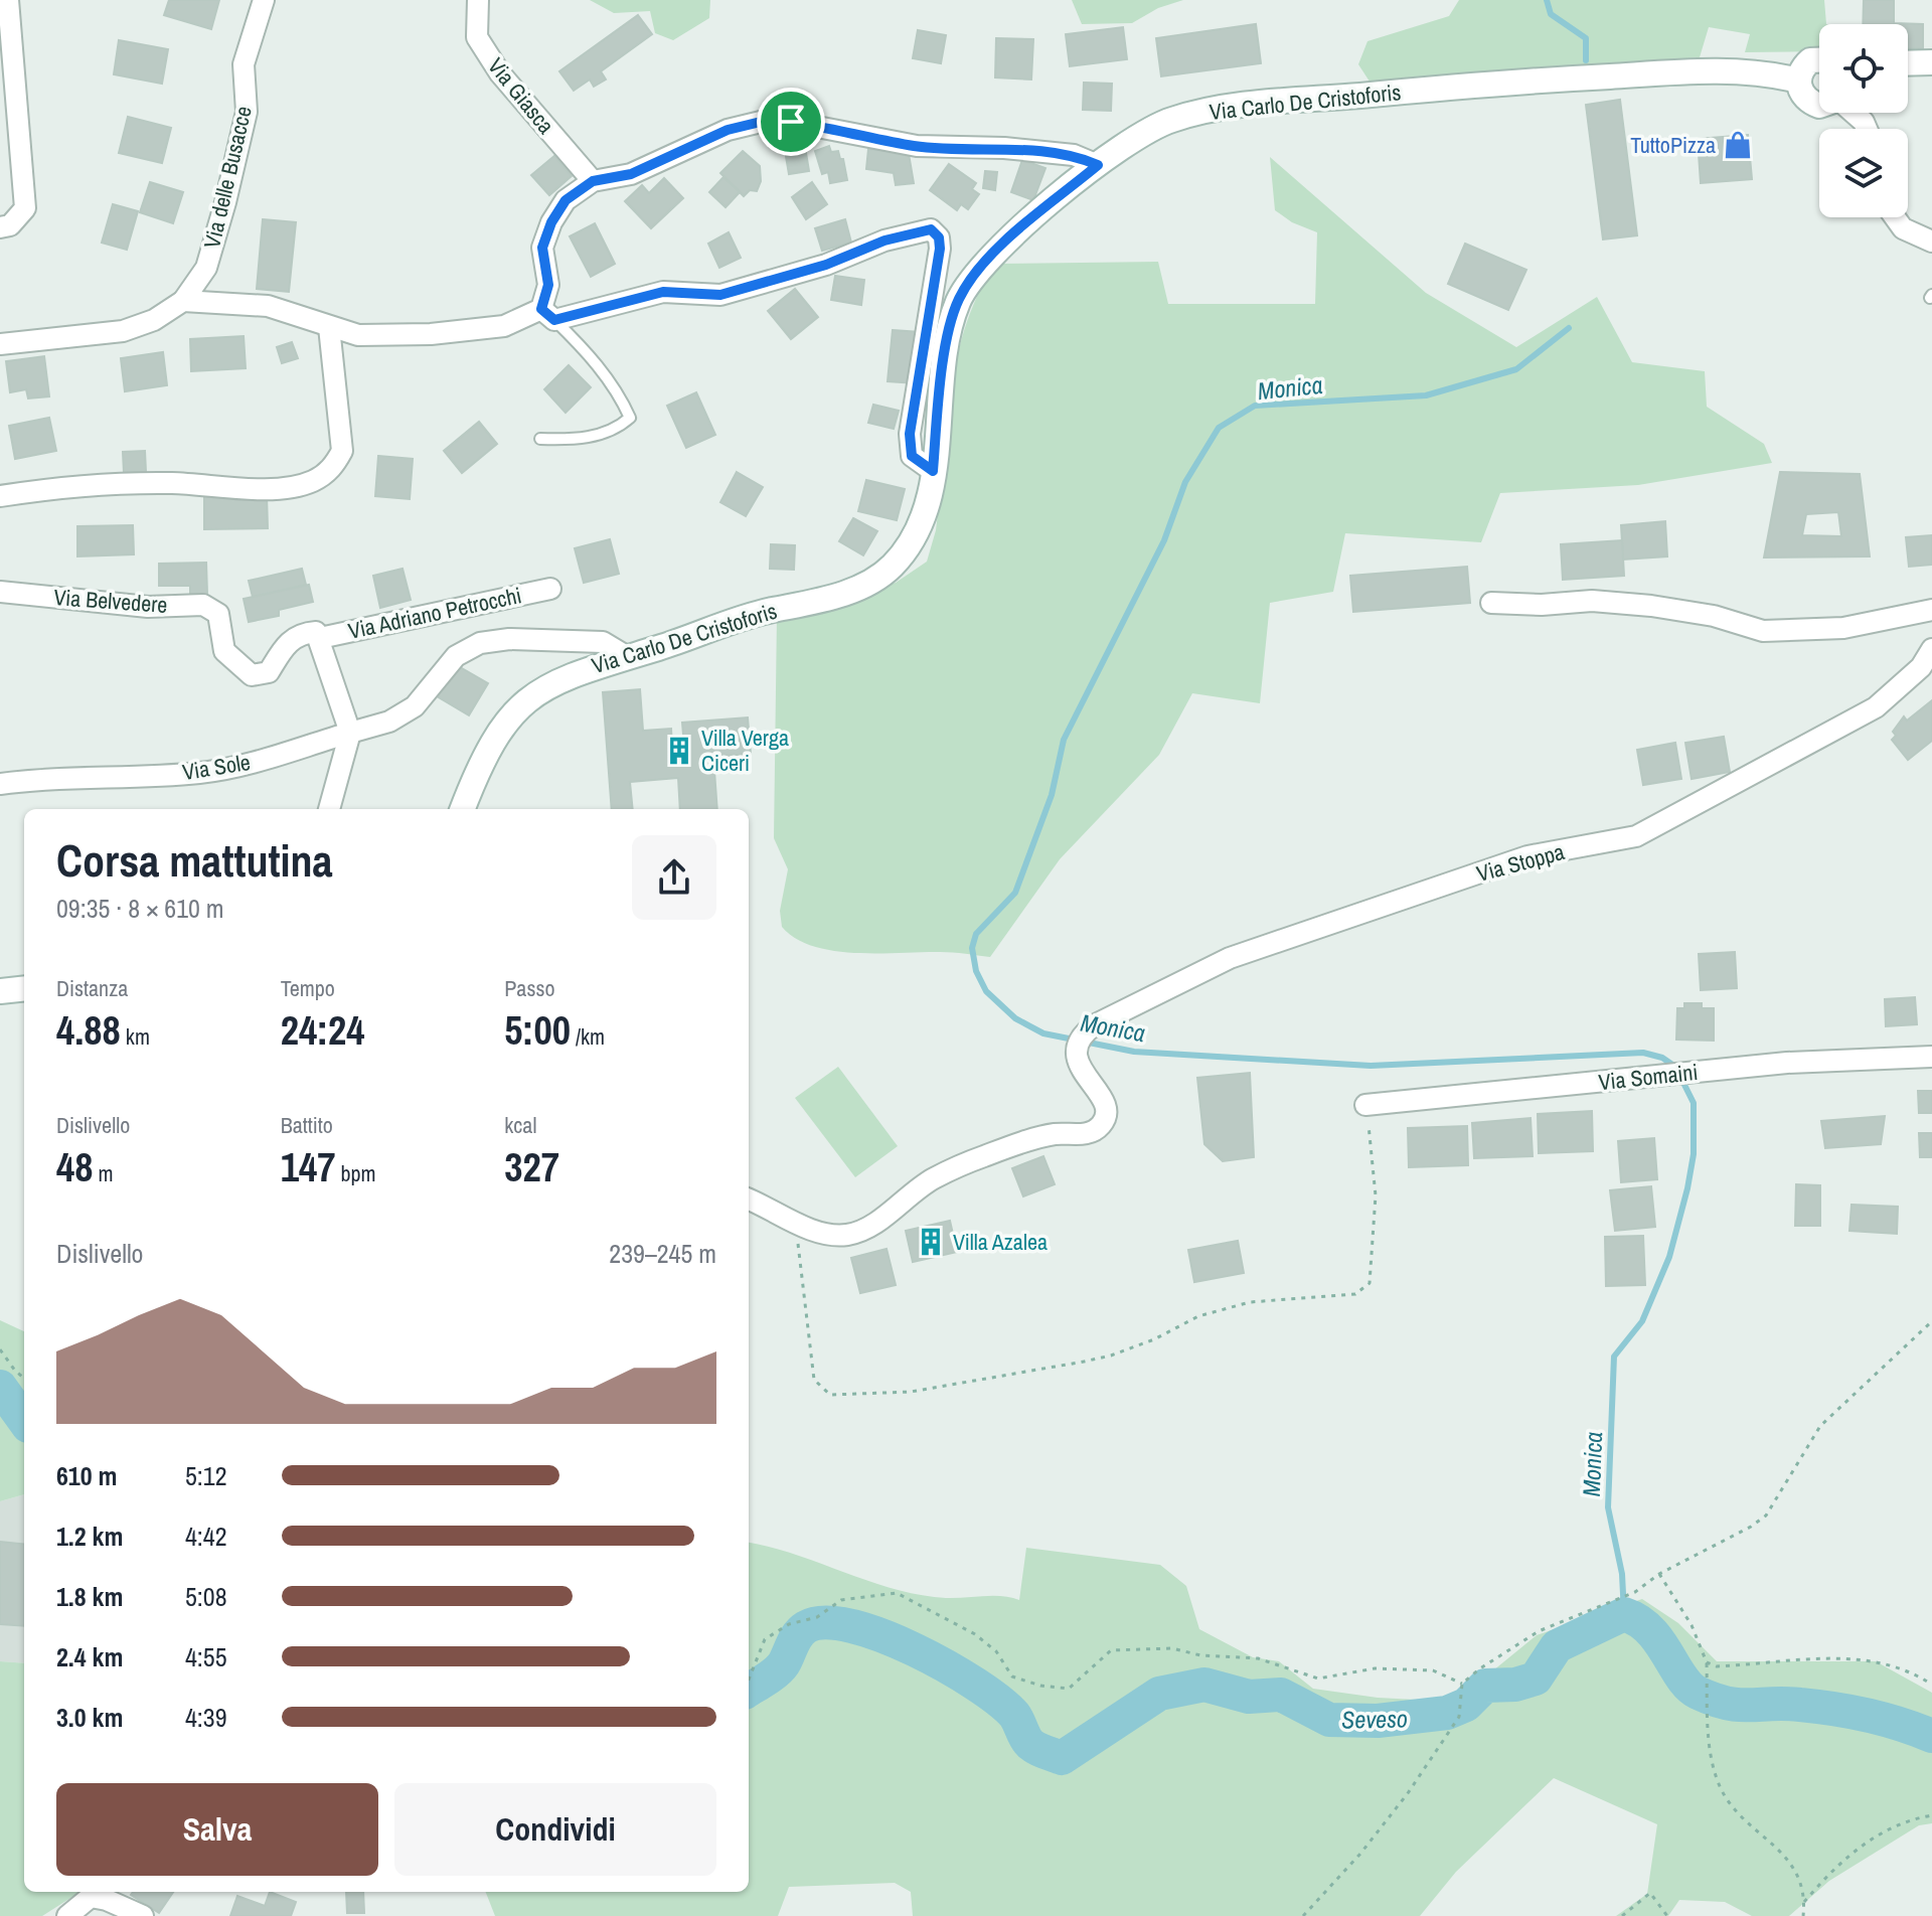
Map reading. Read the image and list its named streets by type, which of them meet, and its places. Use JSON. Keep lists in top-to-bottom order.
{
  "streets": {
    "main road": ["Via Carlo De Cristoforis"],
    "street": [
      "Via Giasca",
      "Via delle Busacce",
      "Via Belvedere",
      "Via Adriano Petrocchi",
      "Via Sole",
      "Via Stoppa",
      "Via Somaini"
    ]
  },
  "crossings": [
    ["Via Belvedere", "Via Adriano Petrocchi"]
  ],
  "water": ["Monica", "Seveso"],
  "places": {
    "shop": ["TuttoPizza"],
    "building": ["Villa Verga Ciceri", "Villa Azalea"]
  },
  "page": {
    "heading": ["Corsa mattutina", "09:35 · 8 × 610 m"],
    "stats": [
      ["Distanza", "4.88 km"],
      ["Tempo", "24:24"],
      ["Passo", "5:00 /km"],
      ["Dislivello", "48 m"],
      ["Battito", "147 bpm"],
      ["kcal", "327"]
    ],
    "chart": ["Dislivello", "239–245 m"],
    "list": [
      {
        "name": "610 m",
        "note": "5:12"
      },
      {
        "name": "1.2 km",
        "note": "4:42"
      },
      {
        "name": "1.8 km",
        "note": "5:08"
      },
      {
        "name": "2.4 km",
        "note": "4:55"
      },
      {
        "name": "3.0 km",
        "note": "4:39"
      }
    ],
    "buttons": ["Salva", "Condividi"]
  }
}
